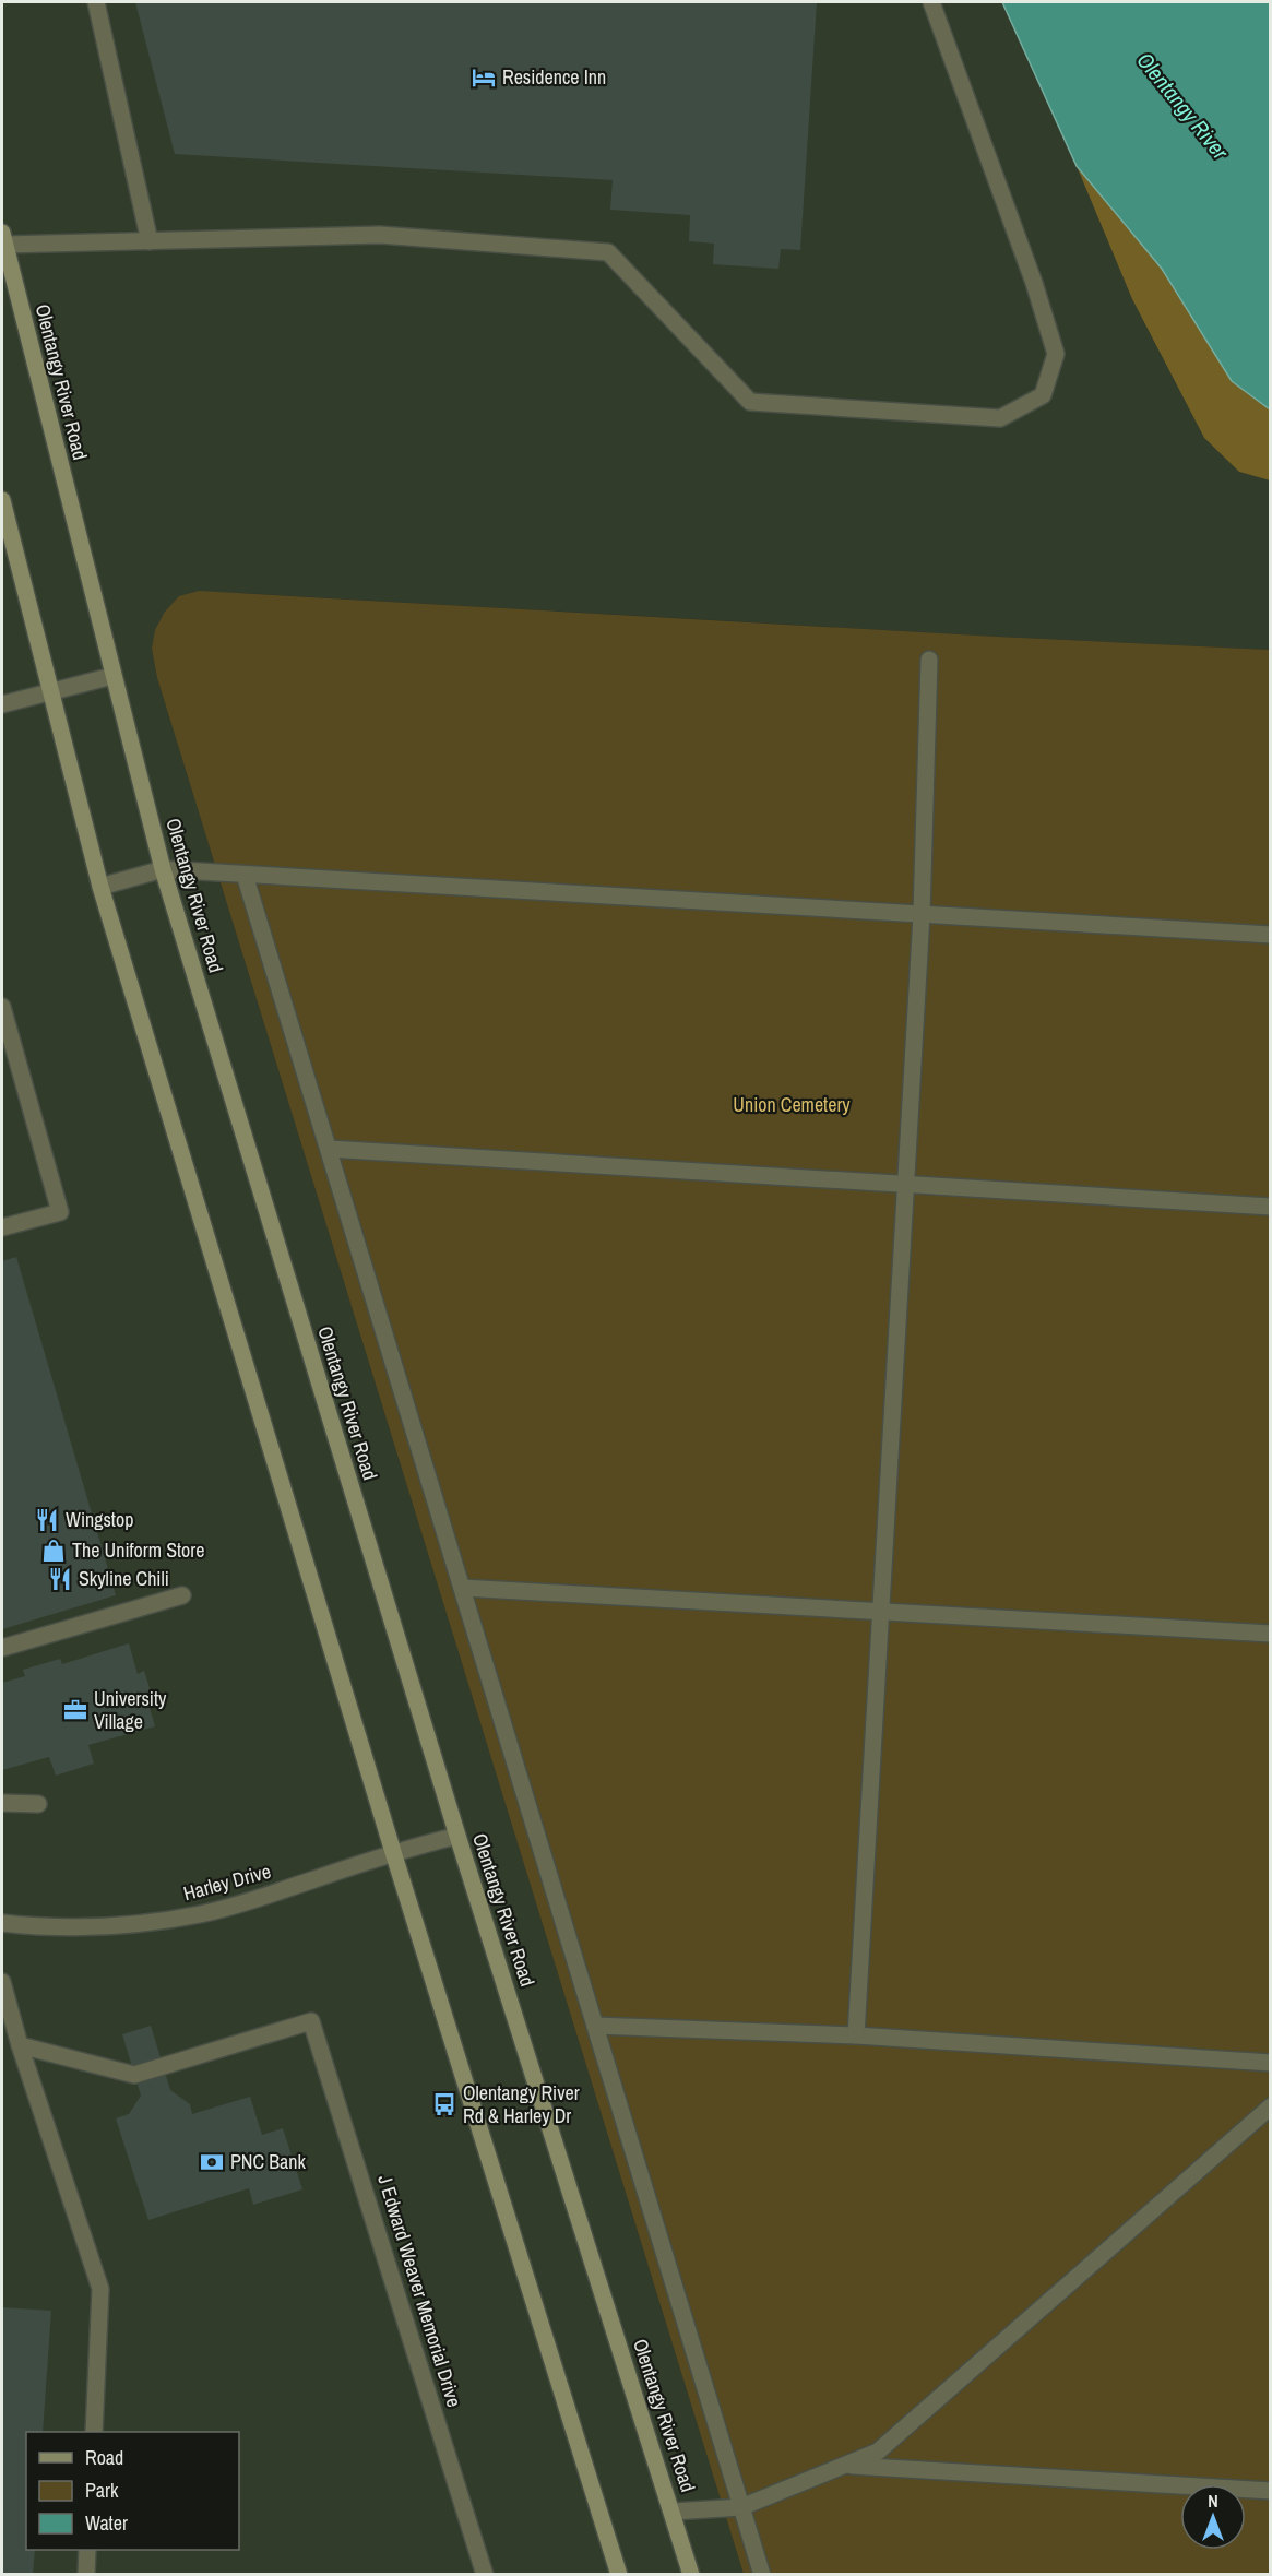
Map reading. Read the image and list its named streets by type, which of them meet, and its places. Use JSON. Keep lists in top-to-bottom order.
{
  "streets": {
    "main road": ["Olentangy River Road"],
    "street": ["Harley Drive", "J Edward Weaver Memorial Drive"]
  },
  "crossings": [
    ["Olentangy River Road", "Harley Drive"]
  ],
  "water": ["Olentangy River"],
  "parks": ["Union Cemetery"],
  "places": {
    "hotel": ["Residence Inn"],
    "restaurant": ["Wingstop", "Skyline Chili"],
    "shop": ["The Uniform Store"],
    "office": ["University Village"],
    "bus stop": ["Olentangy River Rd & Harley Dr"],
    "bank": ["PNC Bank"]
  },
  "legend": ["Road", "Park", "Water"],
  "north": "top"
}
